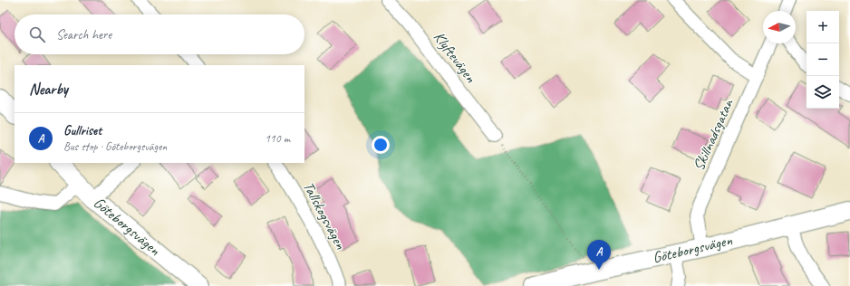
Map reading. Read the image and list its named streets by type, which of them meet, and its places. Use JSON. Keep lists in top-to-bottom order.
{
  "streets": {
    "street": [
      "Klyftevägen",
      "Skillnadsgatan",
      "Tallskogsvägen",
      "Göteborgsvägen"
    ]
  },
  "crossings": [
    ["Skillnadsgatan", "Göteborgsvägen"]
  ],
  "north": "left",
  "page": {
    "map_buttons": ["+", "−"],
    "search": "Search here",
    "heading": "Nearby",
    "list": [
      {
        "mark": "A",
        "name": "Gullriset",
        "note": "Bus stop · Göteborgsvägen",
        "value": "110 m"
      }
    ],
    "pins": "A"
  }
}
